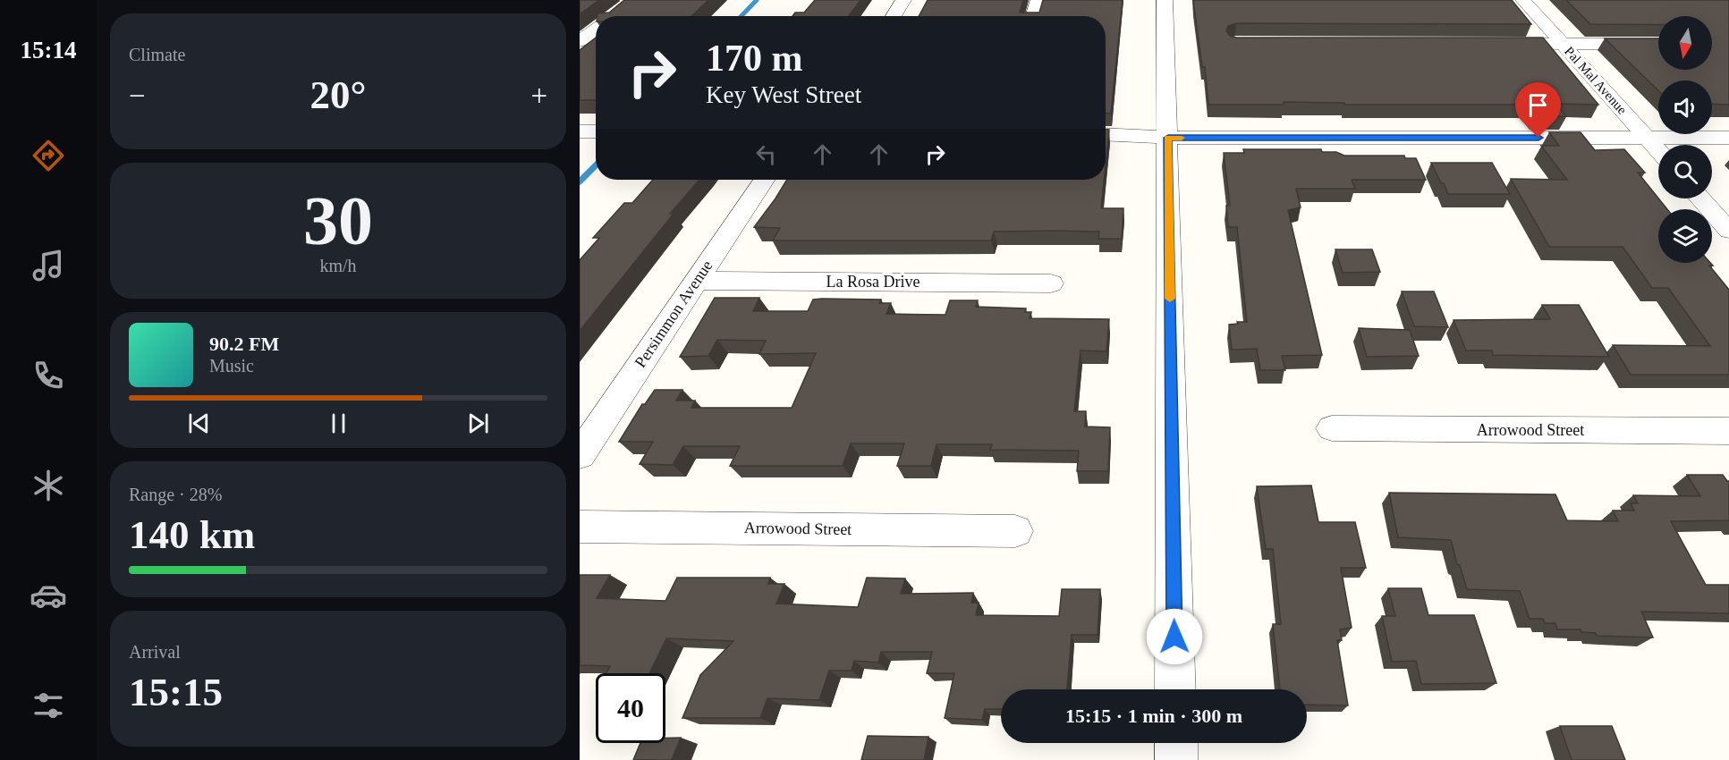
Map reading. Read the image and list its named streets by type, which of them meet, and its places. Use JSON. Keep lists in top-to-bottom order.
{
  "streets": {
    "street": [
      "Pal Mal Avenue",
      "La Rosa Drive",
      "Persimmon Avenue",
      "Arrowood Street"
    ]
  },
  "crossings": [
    ["La Rosa Drive", "Persimmon Avenue"]
  ],
  "north": "bottom",
  "page": {
    "tabs": "15:14",
    "tile": [
      "Climate",
      ["30", "km/h"],
      ["Range · 28%", "140 km"],
      ["Arrival", "15:15"]
    ],
    "turn": ["170 m", "Key West Street"],
    "heat": ["−", "20°", "+"],
    "song": ["90.2 FM", "Music"],
    "limit": "40",
    "trip": "15:15 · 1 min · 300 m"
  }
}
